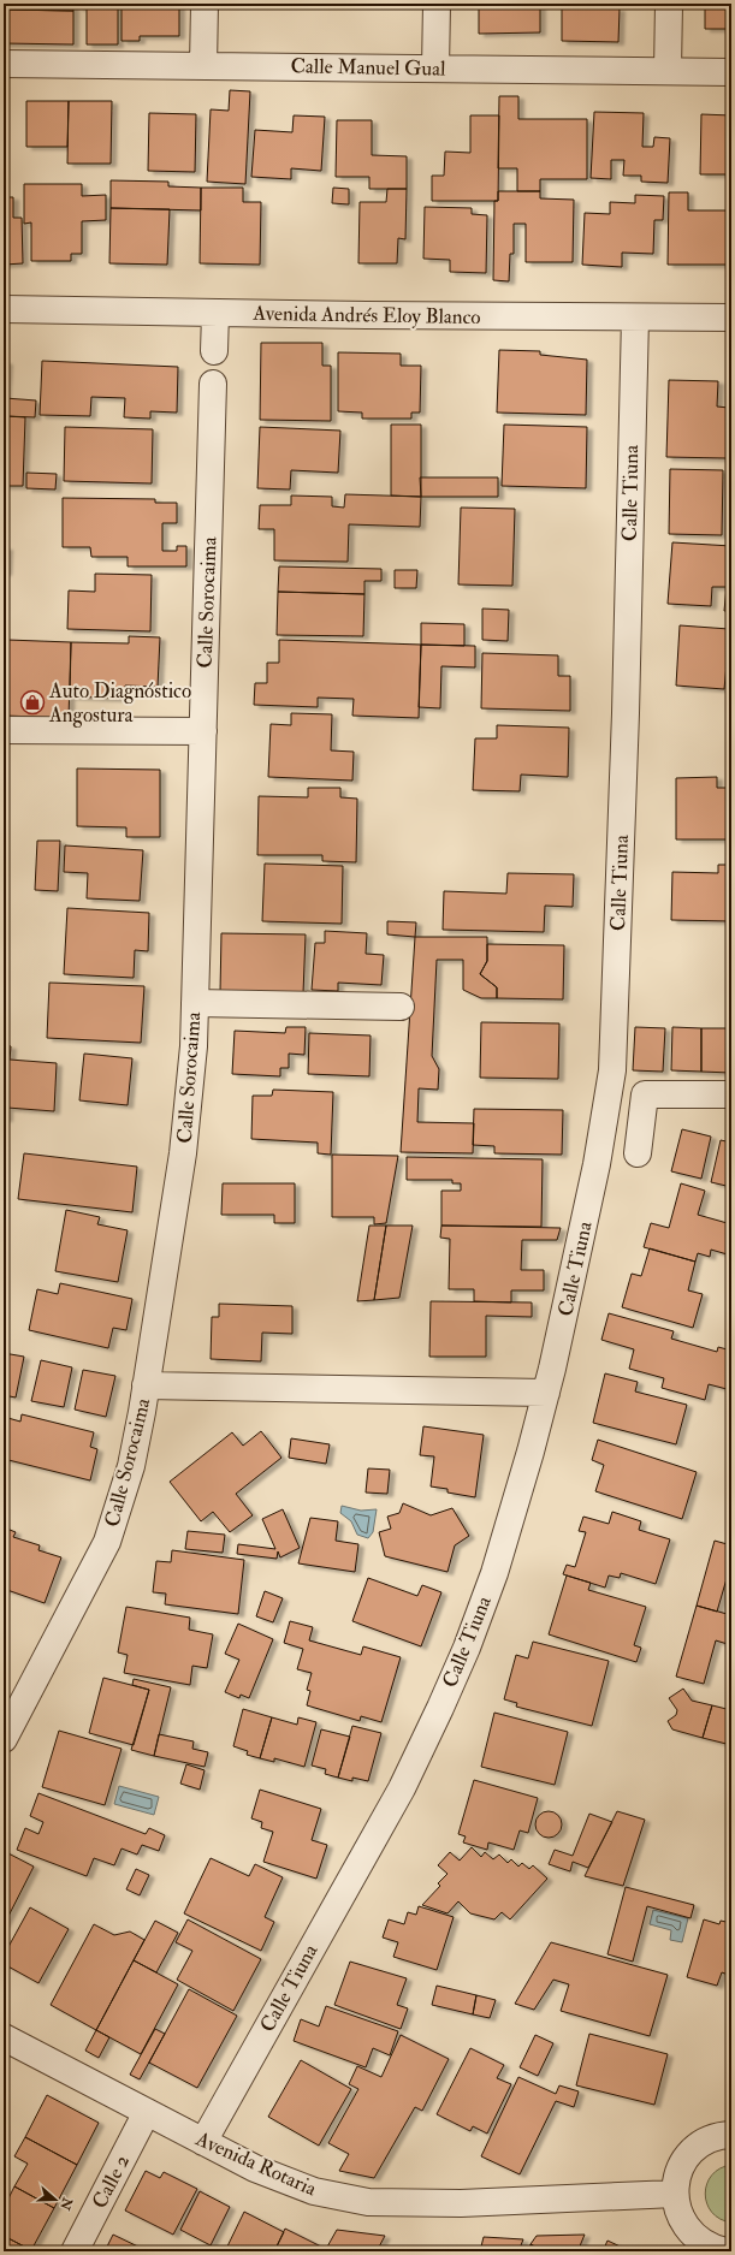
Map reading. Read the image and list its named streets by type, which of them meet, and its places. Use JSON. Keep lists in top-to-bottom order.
{
  "streets": {
    "street": [
      "Calle Manuel Gual",
      "Avenida Andrés Eloy Blanco",
      "Calle Tiuna",
      "Calle Sorocaima",
      "Avenida Rotaria",
      "Calle 2"
    ]
  },
  "crossings": [
    ["Avenida Andrés Eloy Blanco", "Calle Tiuna"],
    ["Calle Tiuna", "Avenida Rotaria"],
    ["Avenida Rotaria", "Calle 2"]
  ],
  "places": {
    "shop": ["Auto Diagnóstico Angostura"]
  },
  "north": "right"
}
